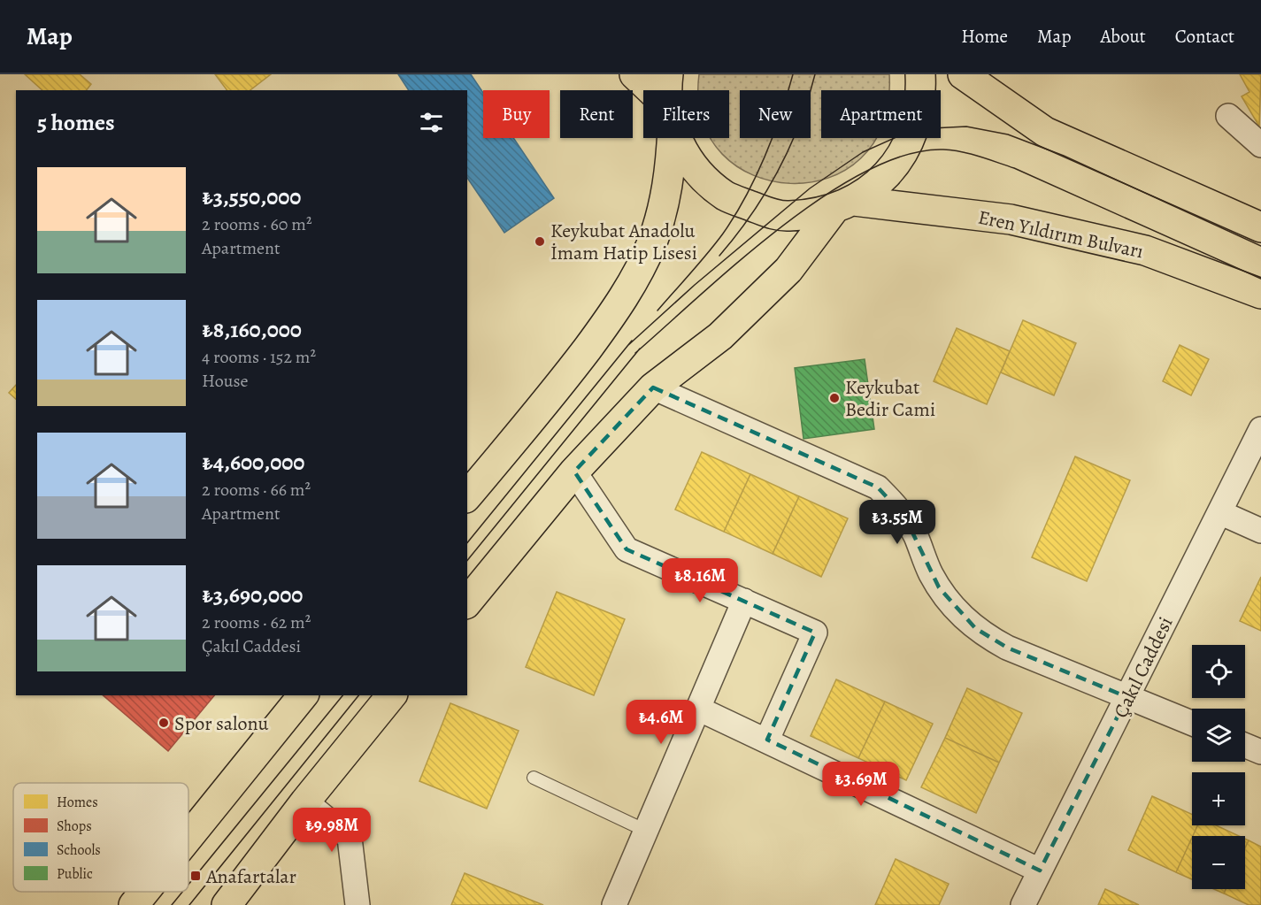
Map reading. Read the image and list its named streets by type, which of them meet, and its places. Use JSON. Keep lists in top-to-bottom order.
{
  "streets": {
    "main road": ["Eren Yıldırım Bulvarı"],
    "street": ["Çakıl Caddesi"]
  },
  "places": {
    "other": ["Keykubat Anadolu İmam Hatip Lisesi", "Keykubat Bedir Cami", "Spor salonu"],
    "transit": ["Anafartalar"]
  },
  "legend": [
    "Homes",
    "Shops",
    "Schools",
    "Public"
  ],
  "page": {
    "header": "Map",
    "nav": [
      "Home",
      "Map",
      "About",
      "Contact"
    ],
    "chip": [
      "Buy",
      "Rent",
      "Filters",
      "New",
      "Apartment"
    ],
    "heading": "5 homes",
    "list": [
      {
        "name": "₺3,550,000",
        "note": "2 rooms · 60 m² · Apartment"
      },
      {
        "name": "₺8,160,000",
        "note": "4 rooms · 152 m² · House"
      },
      {
        "name": "₺4,600,000",
        "note": "2 rooms · 66 m² · Apartment"
      },
      {
        "name": "₺3,690,000",
        "note": "2 rooms · 62 m² · Çakıl Caddesi"
      }
    ],
    "price": [
      "₺3.55M",
      "₺8.16M",
      "₺4.6M",
      "₺3.69M",
      "₺9.98M"
    ],
    "map_buttons": ["+", "−"]
  }
}
